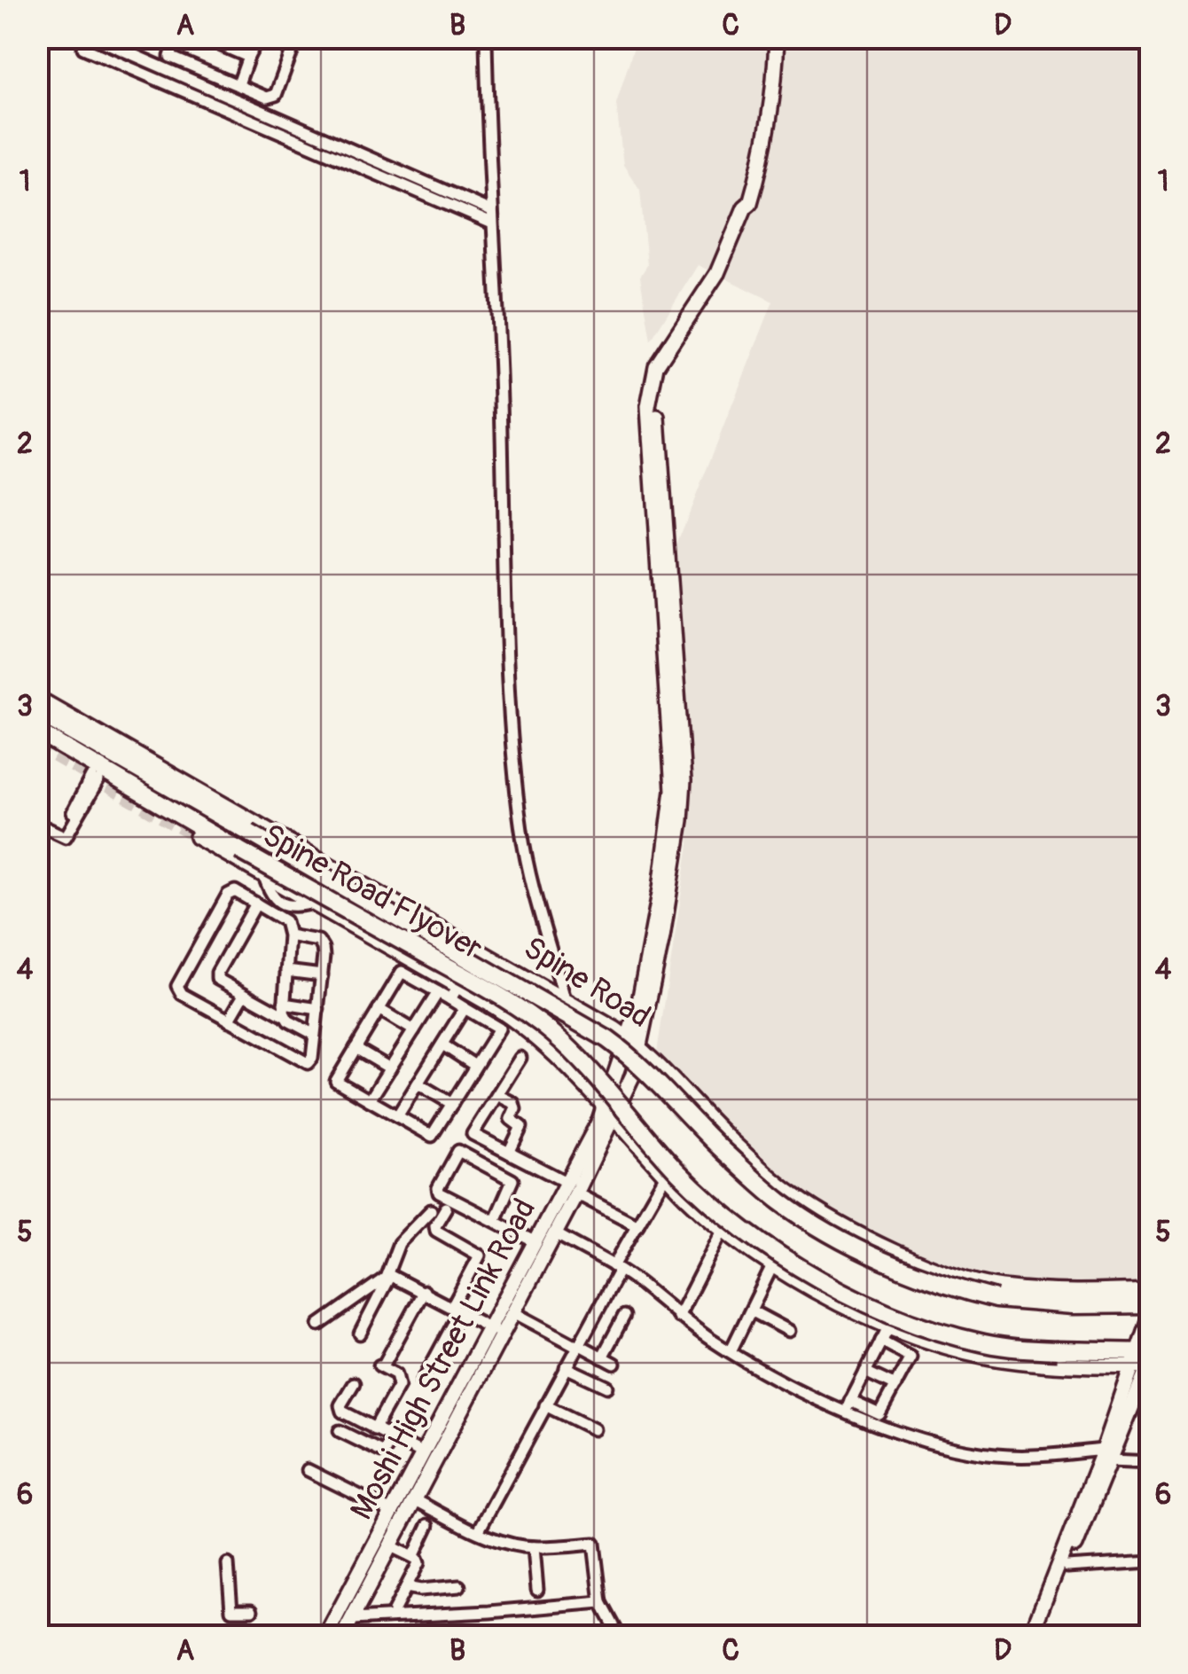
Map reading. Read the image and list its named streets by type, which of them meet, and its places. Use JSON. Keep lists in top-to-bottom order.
{
  "streets": {
    "main road": ["Spine Road Flyover", "Spine Road"],
    "street": ["Moshi High Street Link Road"]
  },
  "crossings": [
    ["Spine Road Flyover", "Spine Road"],
    ["Spine Road", "Moshi High Street Link Road"]
  ],
  "grid": {
    "columns": [
      "A",
      "B",
      "C",
      "D"
    ],
    "rows": [
      "1",
      "2",
      "3",
      "4",
      "5",
      "6"
    ]
  }
}
